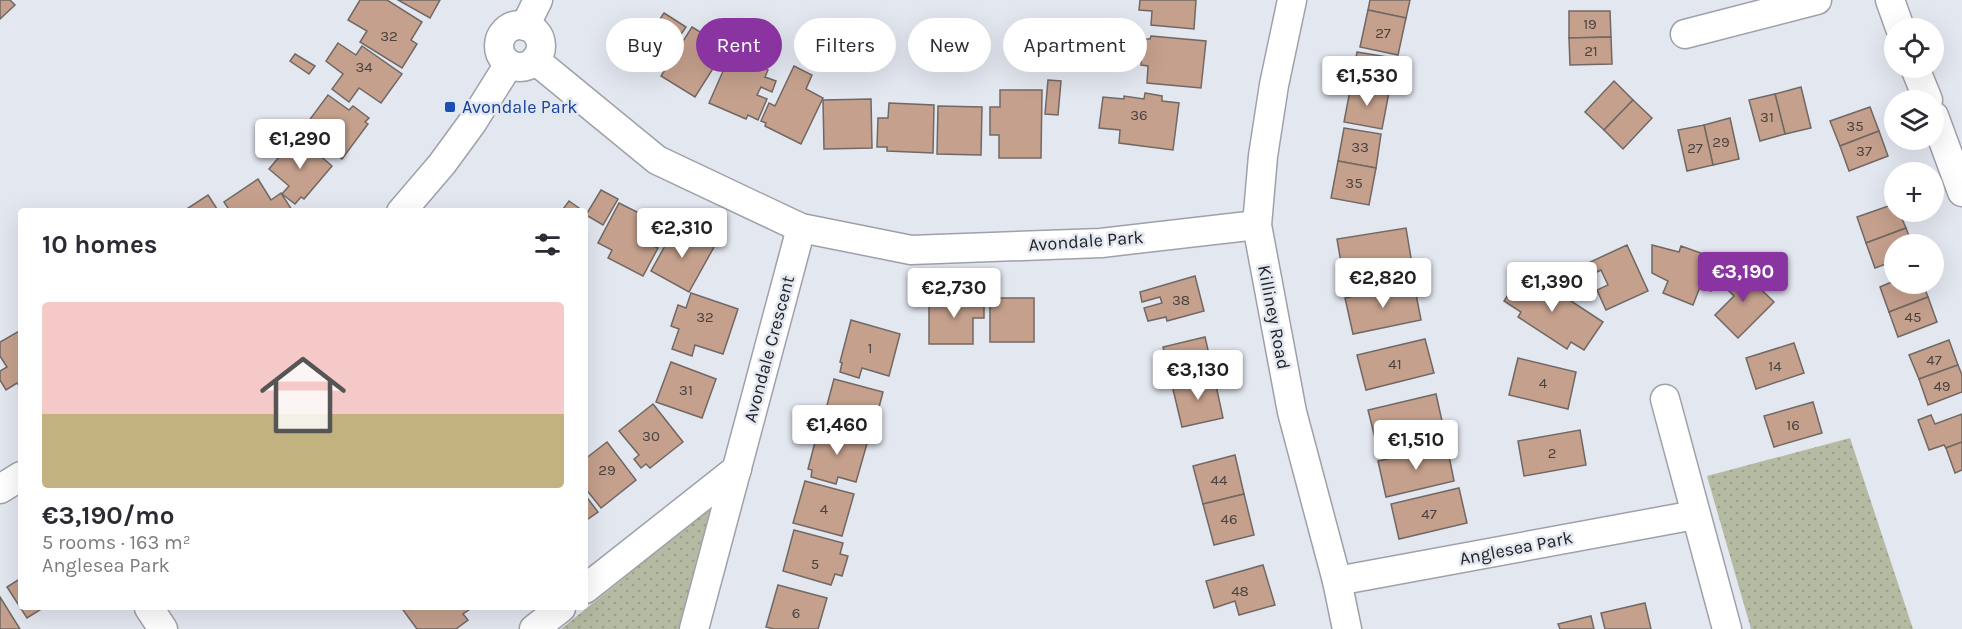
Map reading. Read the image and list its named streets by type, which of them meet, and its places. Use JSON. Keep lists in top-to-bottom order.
{
  "streets": {
    "street": [
      "Avondale Park",
      "Killiney Road",
      "Avondale Crescent",
      "Anglesea Park"
    ]
  },
  "crossings": [
    ["Avondale Park", "Killiney Road"],
    ["Avondale Park", "Avondale Crescent"],
    ["Killiney Road", "Anglesea Park"]
  ],
  "places": {
    "transit": ["Avondale Park"]
  },
  "house_numbers": [
    "19",
    "27",
    "32",
    "21",
    "34",
    "36",
    "31",
    "35",
    "29",
    "33",
    "27",
    "37",
    "35",
    "38",
    "32",
    "45",
    "1",
    "47",
    "41",
    "14",
    "4",
    "49",
    "31",
    "16",
    "30",
    "2",
    "29",
    "44",
    "4",
    "47",
    "46",
    "5",
    "48",
    "6"
  ],
  "page": {
    "map_buttons": ["+", "−"],
    "chip": [
      "Buy",
      "Rent",
      "Filters",
      "New",
      "Apartment"
    ],
    "price": [
      "€1,530",
      "€1,290",
      "€2,310",
      "€3,190",
      "€2,820",
      "€1,390",
      "€2,730",
      "€3,130",
      "€1,460",
      "€1,510"
    ],
    "heading": "10 homes",
    "list": [
      {
        "name": "€3,190/mo",
        "note": "5 rooms · 163 m² · Anglesea Park"
      }
    ]
  }
}
